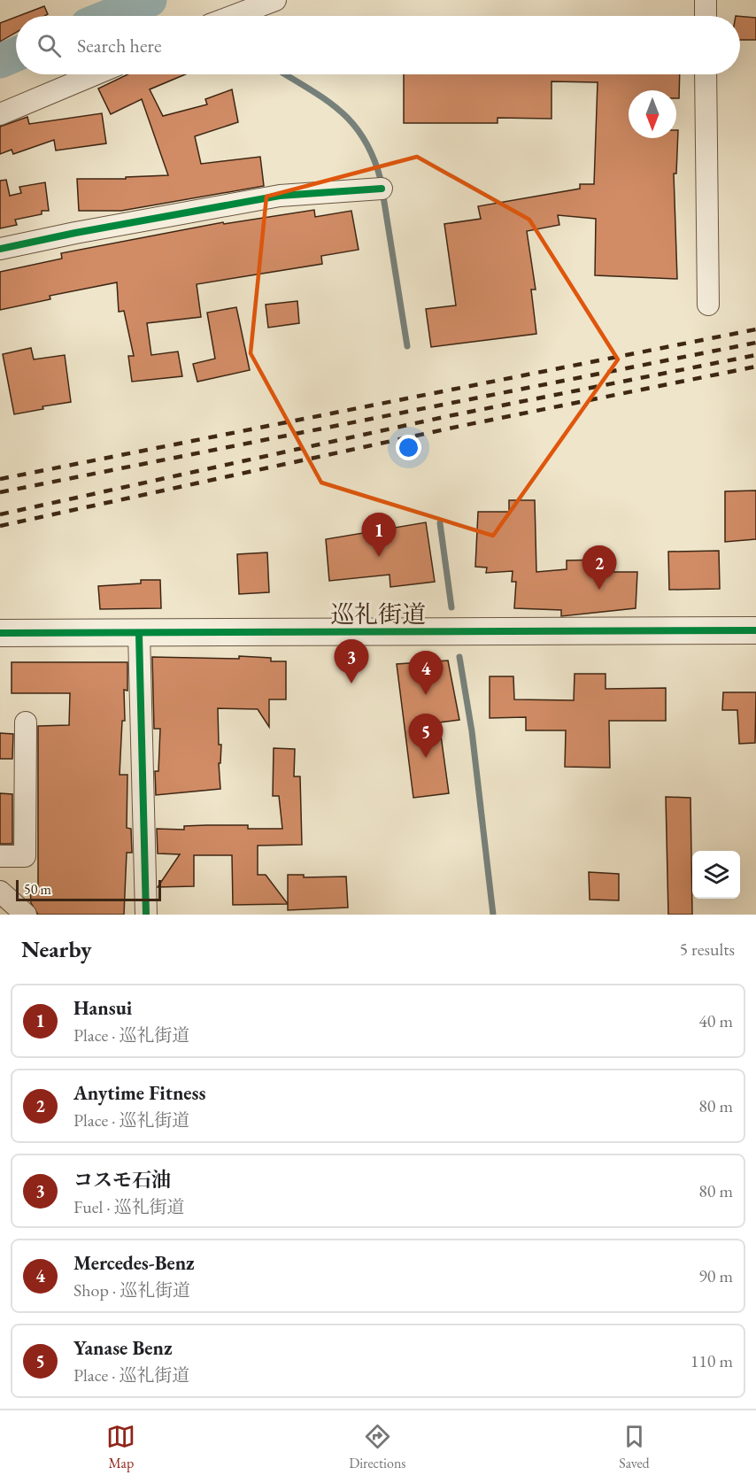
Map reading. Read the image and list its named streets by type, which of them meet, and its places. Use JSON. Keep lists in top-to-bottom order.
{
  "streets": {
    "street": ["巡礼街道"]
  },
  "scale_bar": "50 m",
  "north": "bottom",
  "page": {
    "search": "Search here",
    "pins": [
      "1",
      "2",
      "3",
      "4",
      "5"
    ],
    "scale": "50 m",
    "heading": ["Nearby", "5 results"],
    "list": [
      {
        "mark": "1",
        "name": "Hansui",
        "note": "Place · 巡礼街道",
        "value": "40 m"
      },
      {
        "mark": "2",
        "name": "Anytime Fitness",
        "note": "Place · 巡礼街道",
        "value": "80 m"
      },
      {
        "mark": "3",
        "name": "コスモ石油",
        "note": "Fuel · 巡礼街道",
        "value": "80 m"
      },
      {
        "mark": "4",
        "name": "Mercedes-Benz",
        "note": "Shop · 巡礼街道",
        "value": "90 m"
      },
      {
        "mark": "5",
        "name": "Yanase Benz",
        "note": "Place · 巡礼街道",
        "value": "110 m"
      }
    ],
    "nav": ["Map", "Directions", "Saved"]
  }
}
